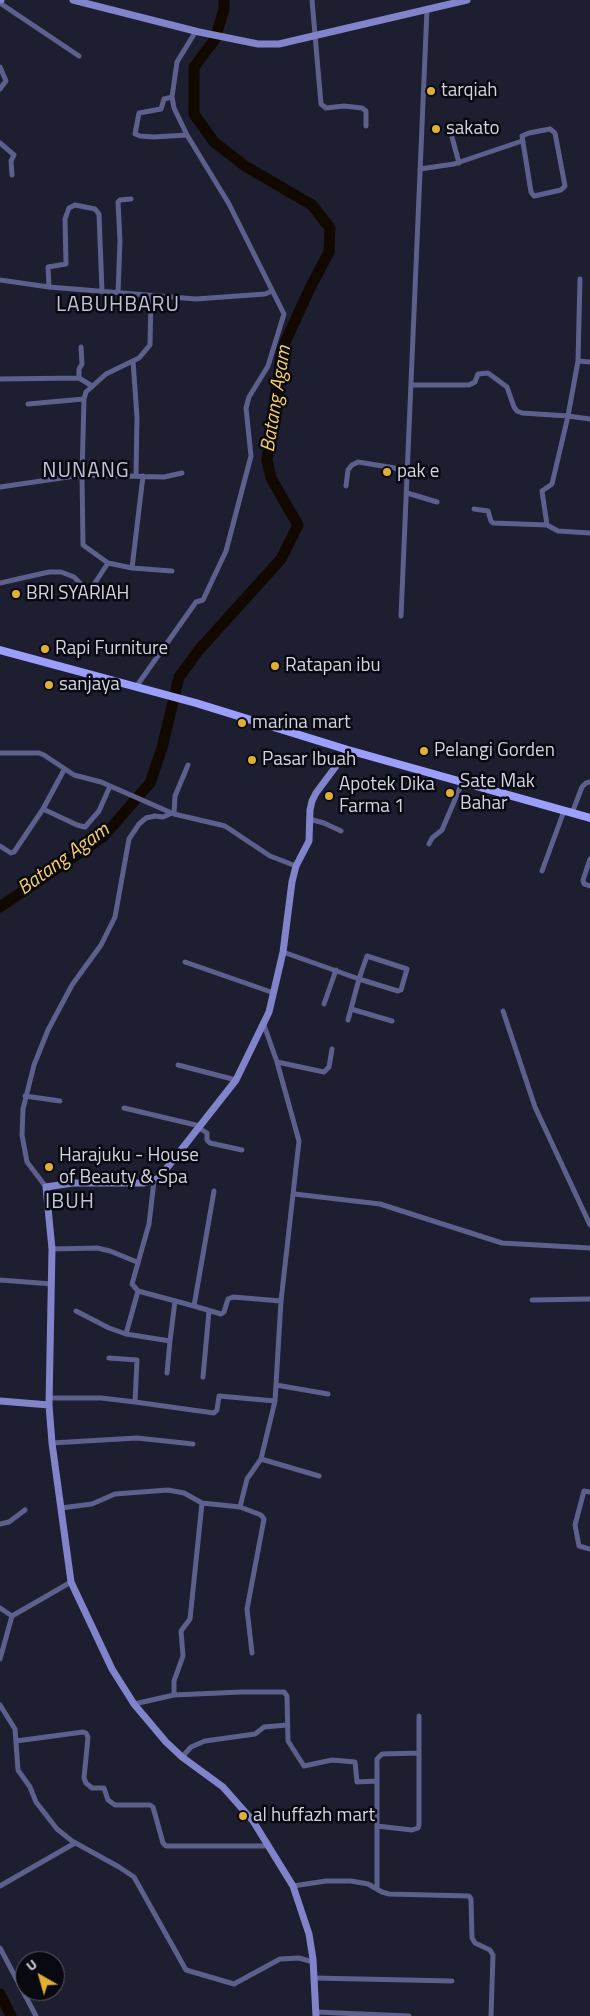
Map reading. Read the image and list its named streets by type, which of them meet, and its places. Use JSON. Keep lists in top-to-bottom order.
{
  "districts": ["LABUHBARU", "NUNANG", "IBUH"],
  "water": ["Batang Agam"],
  "places": [
    "tarqiah",
    "sakato",
    "pak e",
    "BRI SYARIAH",
    "Rapi Furniture",
    "Ratapan ibu",
    "sanjaya",
    "marina mart",
    "Pelangi Gorden",
    "Pasar Ibuah",
    "Sate Mak Bahar",
    "Apotek Dika Farma 1",
    "Harajuku - House of Beauty & Spa",
    "al huffazh mart"
  ],
  "north": "top left"
}
